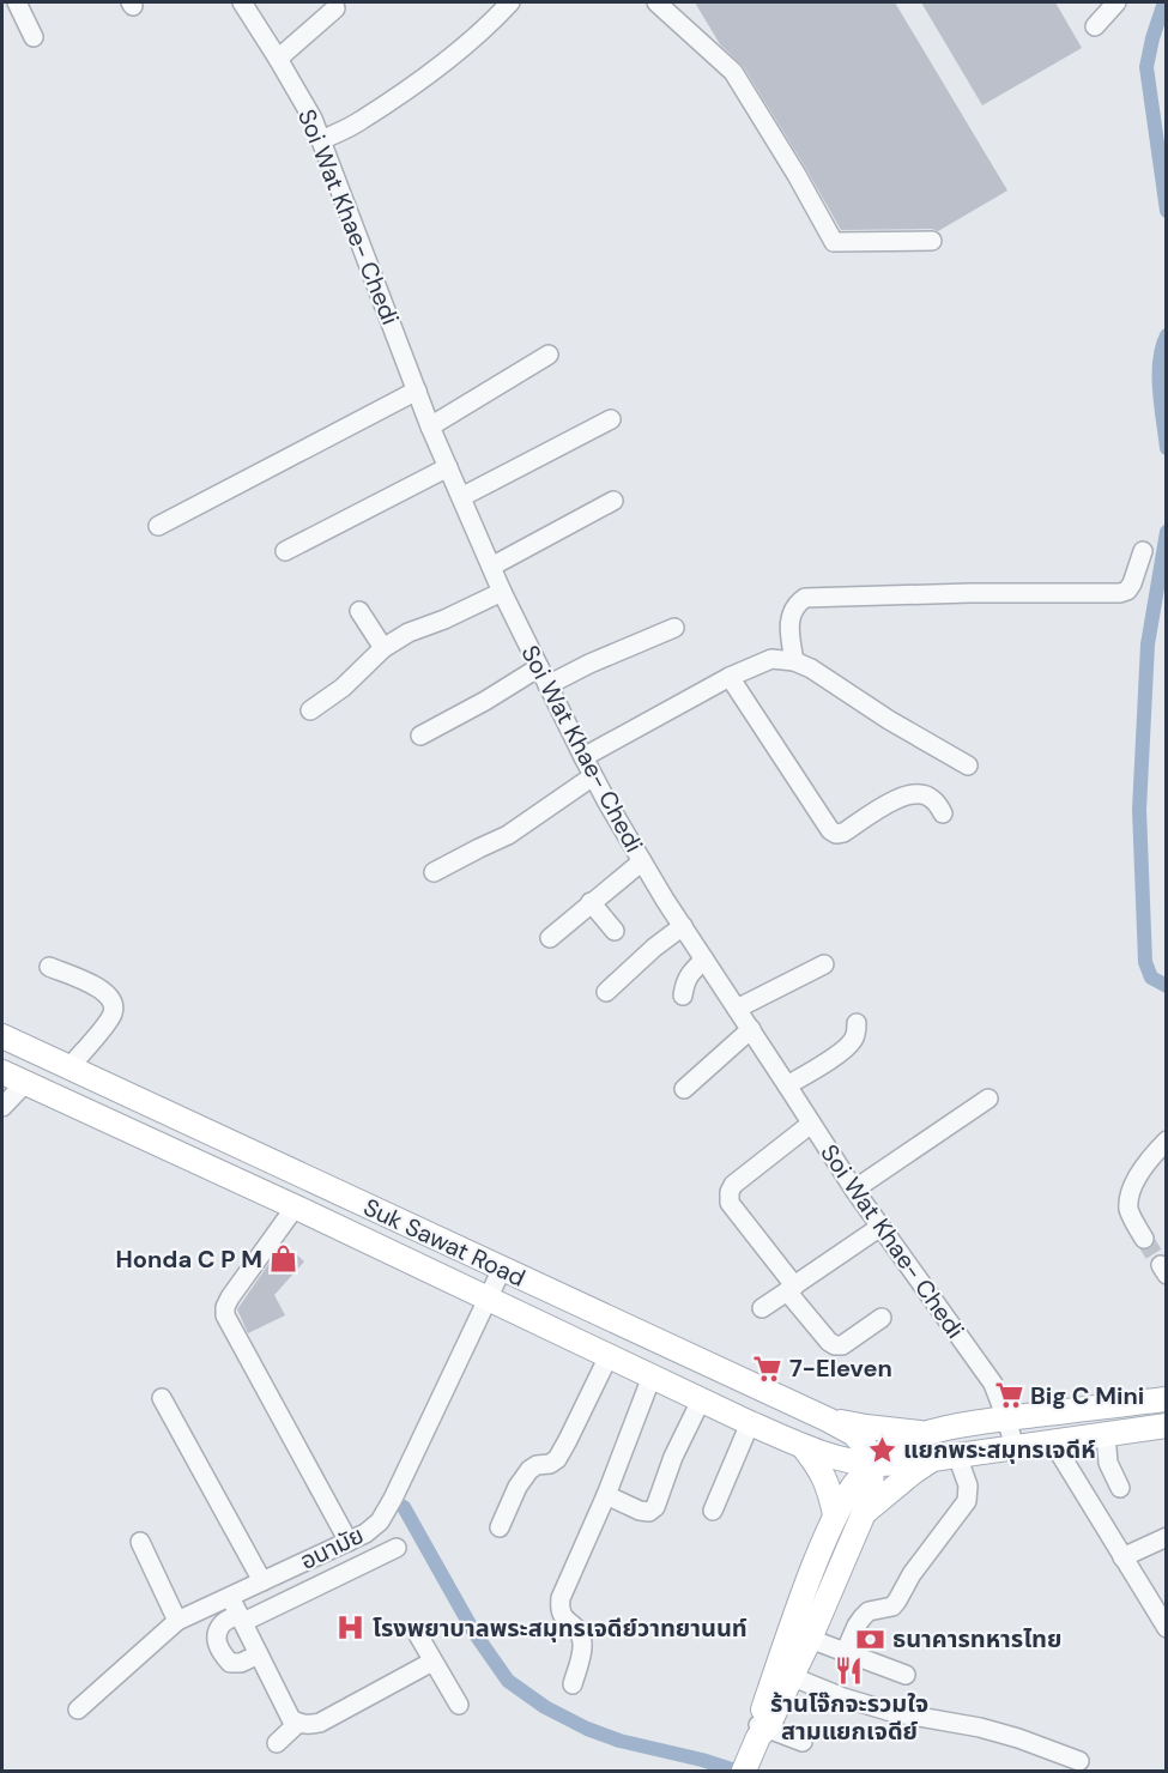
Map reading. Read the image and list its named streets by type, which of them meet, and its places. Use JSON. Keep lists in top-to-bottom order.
{
  "streets": {
    "main road": ["Suk Sawat Road"],
    "street": ["Soi Wat Khae- Chedi", "อนามัย"]
  },
  "crossings": [
    ["Soi Wat Khae- Chedi", "Suk Sawat Road"],
    ["Suk Sawat Road", "อนามัย"]
  ],
  "places": {
    "shop": ["Honda C P M"],
    "supermarket": ["7-Eleven", "Big C Mini"],
    "place": ["แยกพระสมุทรเจดีห์"],
    "hospital": ["โรงพยาบาลพระสมุทรเจดีย์วาทยานนท์"],
    "bank": ["ธนาคารทหารไทย"],
    "restaurant": ["ร้านโจ๊กจะรวมใจ สามแยกเจดีย์"]
  }
}
